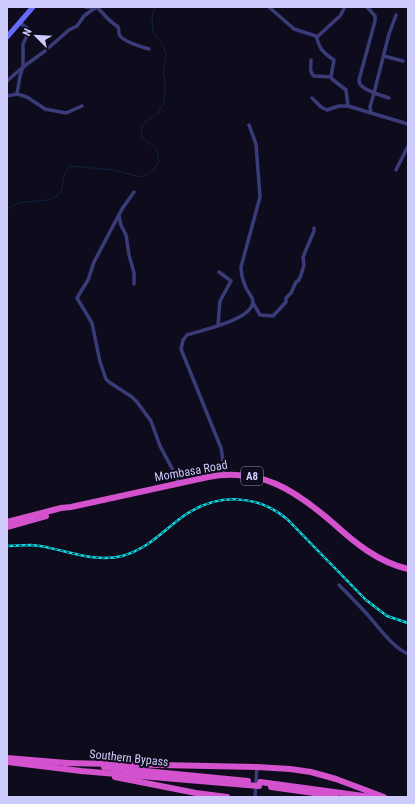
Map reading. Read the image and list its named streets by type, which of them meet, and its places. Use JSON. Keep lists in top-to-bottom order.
{
  "streets": {
    "highway": ["Mombasa Road", "A8", "Southern Bypass"]
  },
  "north": "top left"
}
